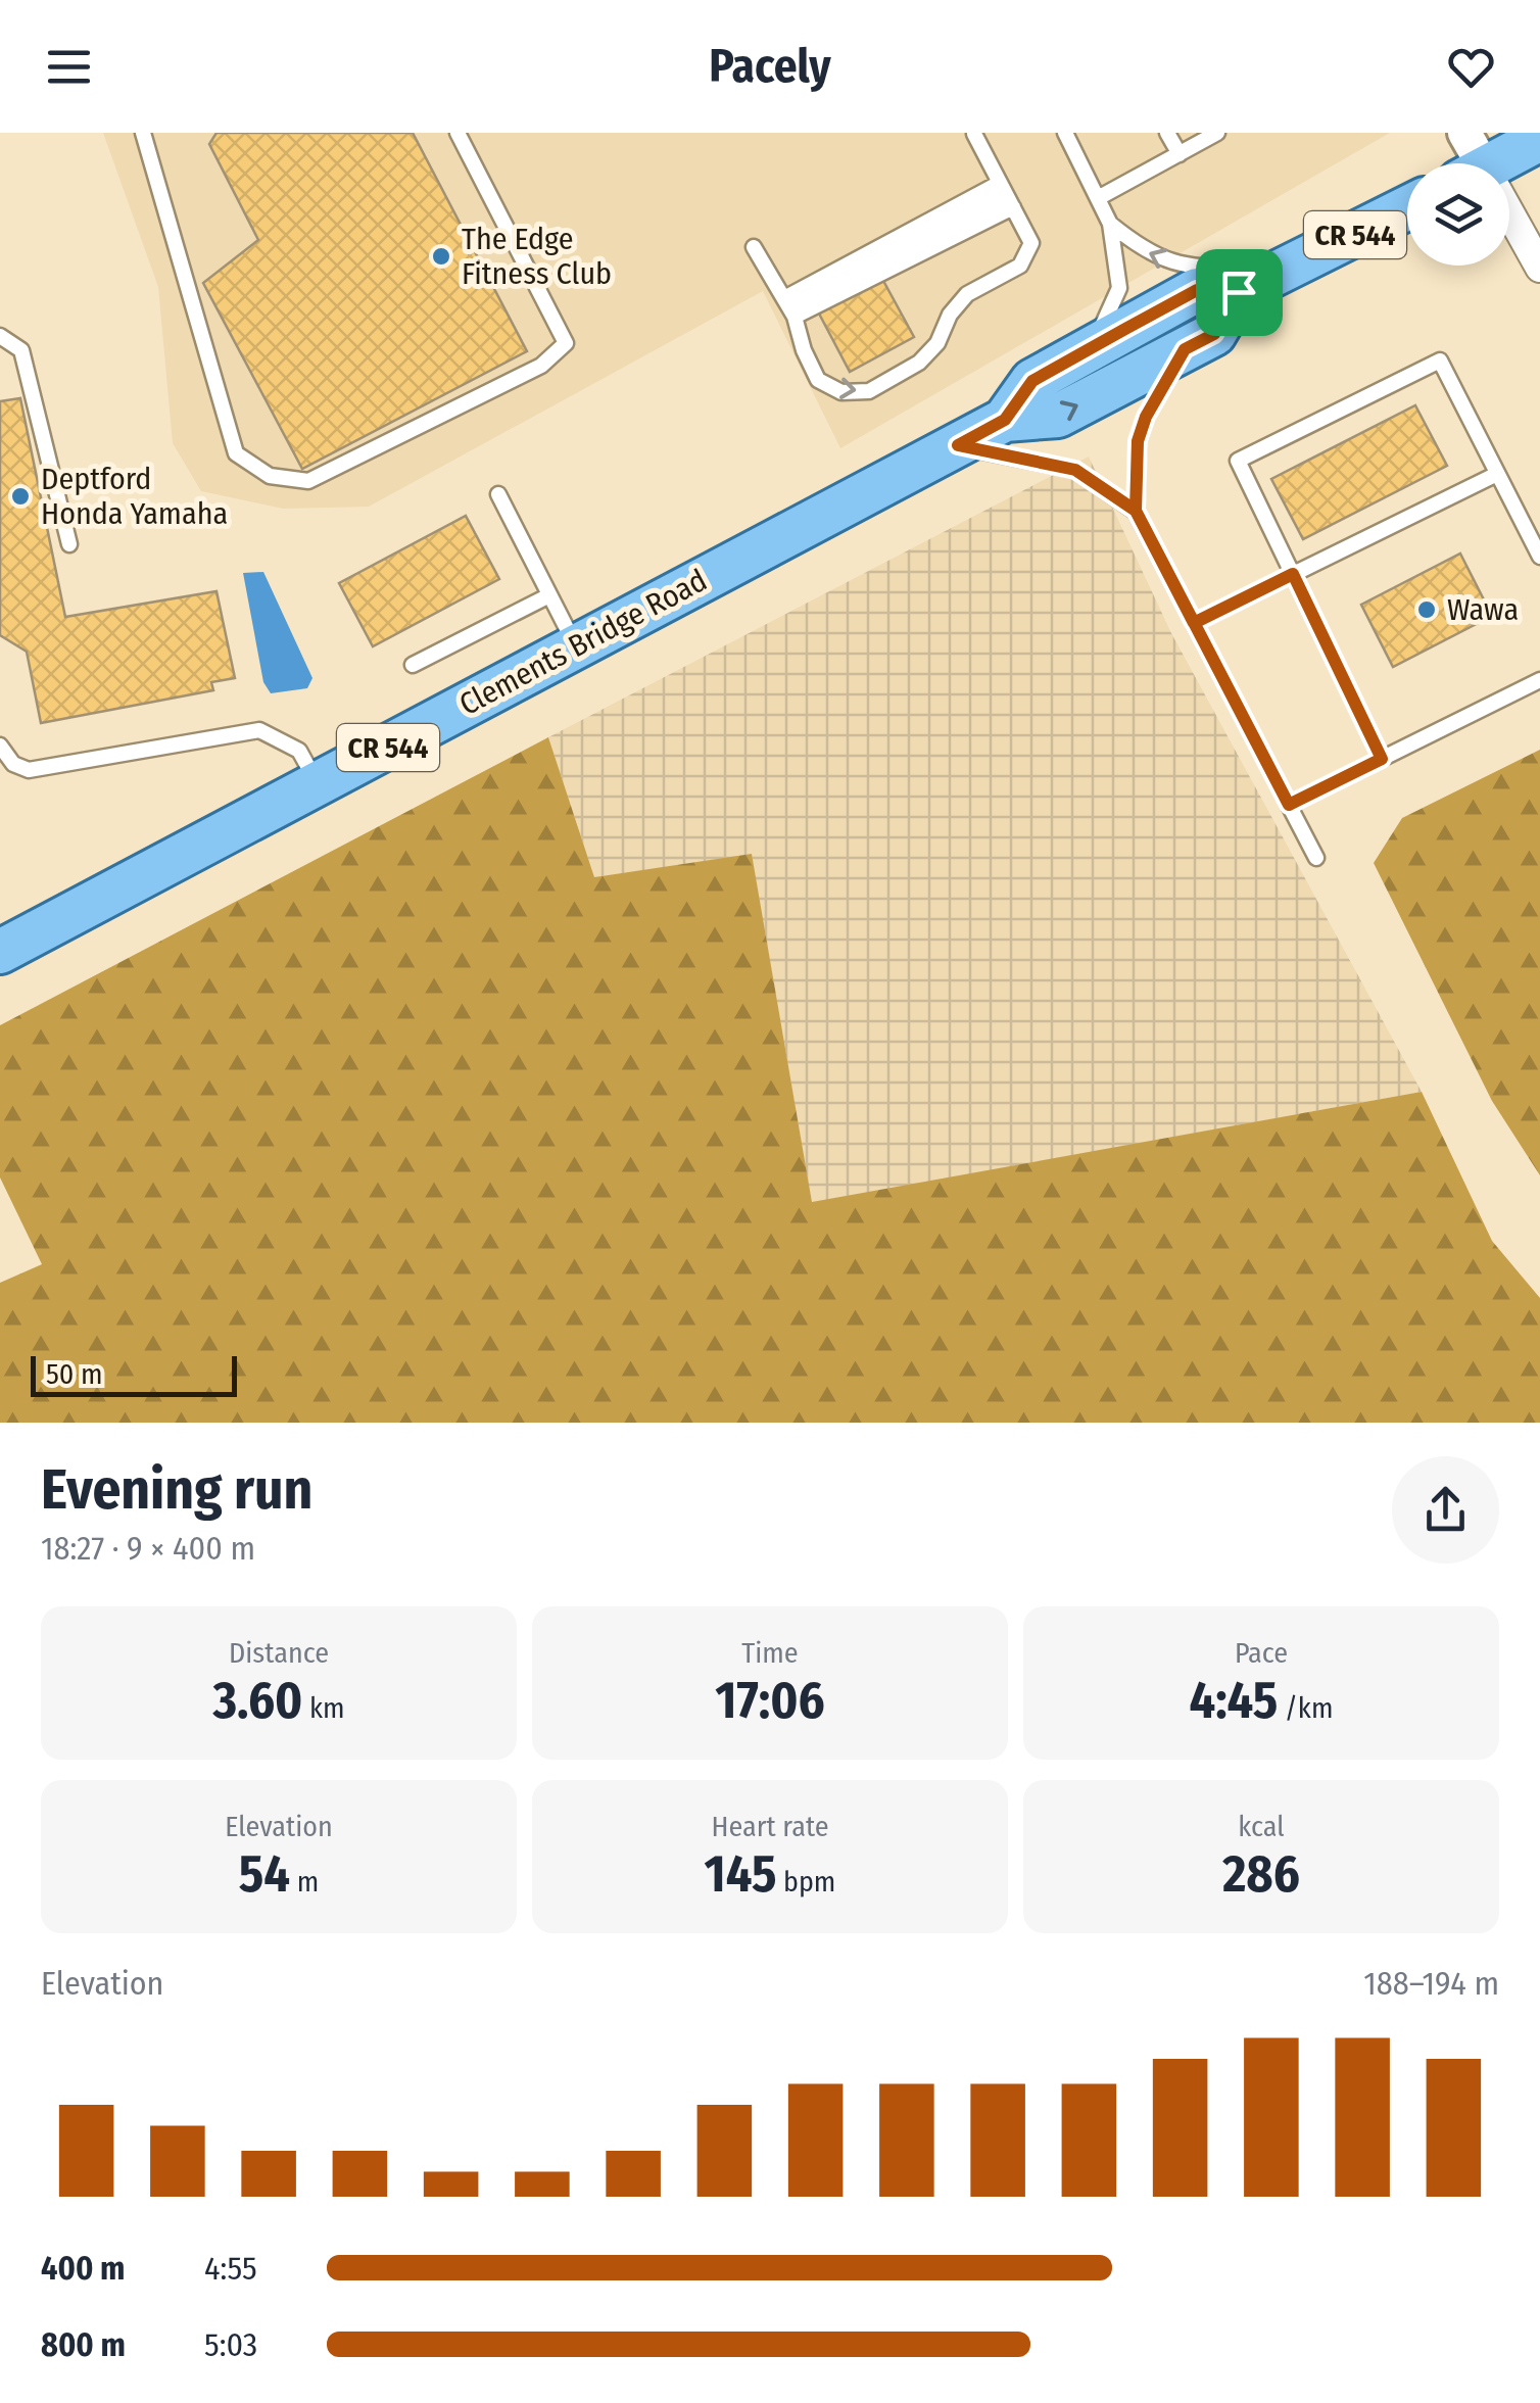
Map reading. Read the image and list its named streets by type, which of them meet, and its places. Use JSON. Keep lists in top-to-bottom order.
{
  "streets": {
    "main road": ["CR 544", "Clements Bridge Road"]
  },
  "places": ["The Edge Fitness Club", "Deptford Honda Yamaha", "Wawa"],
  "scale_bar": "50 m",
  "page": {
    "header": "Pacely",
    "scale": "50 m",
    "heading": ["Evening run", "18:27 · 9 × 400 m"],
    "stats": [
      ["Distance", "3.60 km"],
      ["Time", "17:06"],
      ["Pace", "4:45 /km"],
      ["Elevation", "54 m"],
      ["Heart rate", "145 bpm"],
      ["kcal", "286"]
    ],
    "chart": ["Elevation", "188–194 m"],
    "list": [
      {
        "name": "400 m",
        "note": "4:55"
      },
      {
        "name": "800 m",
        "note": "5:03"
      }
    ]
  }
}
